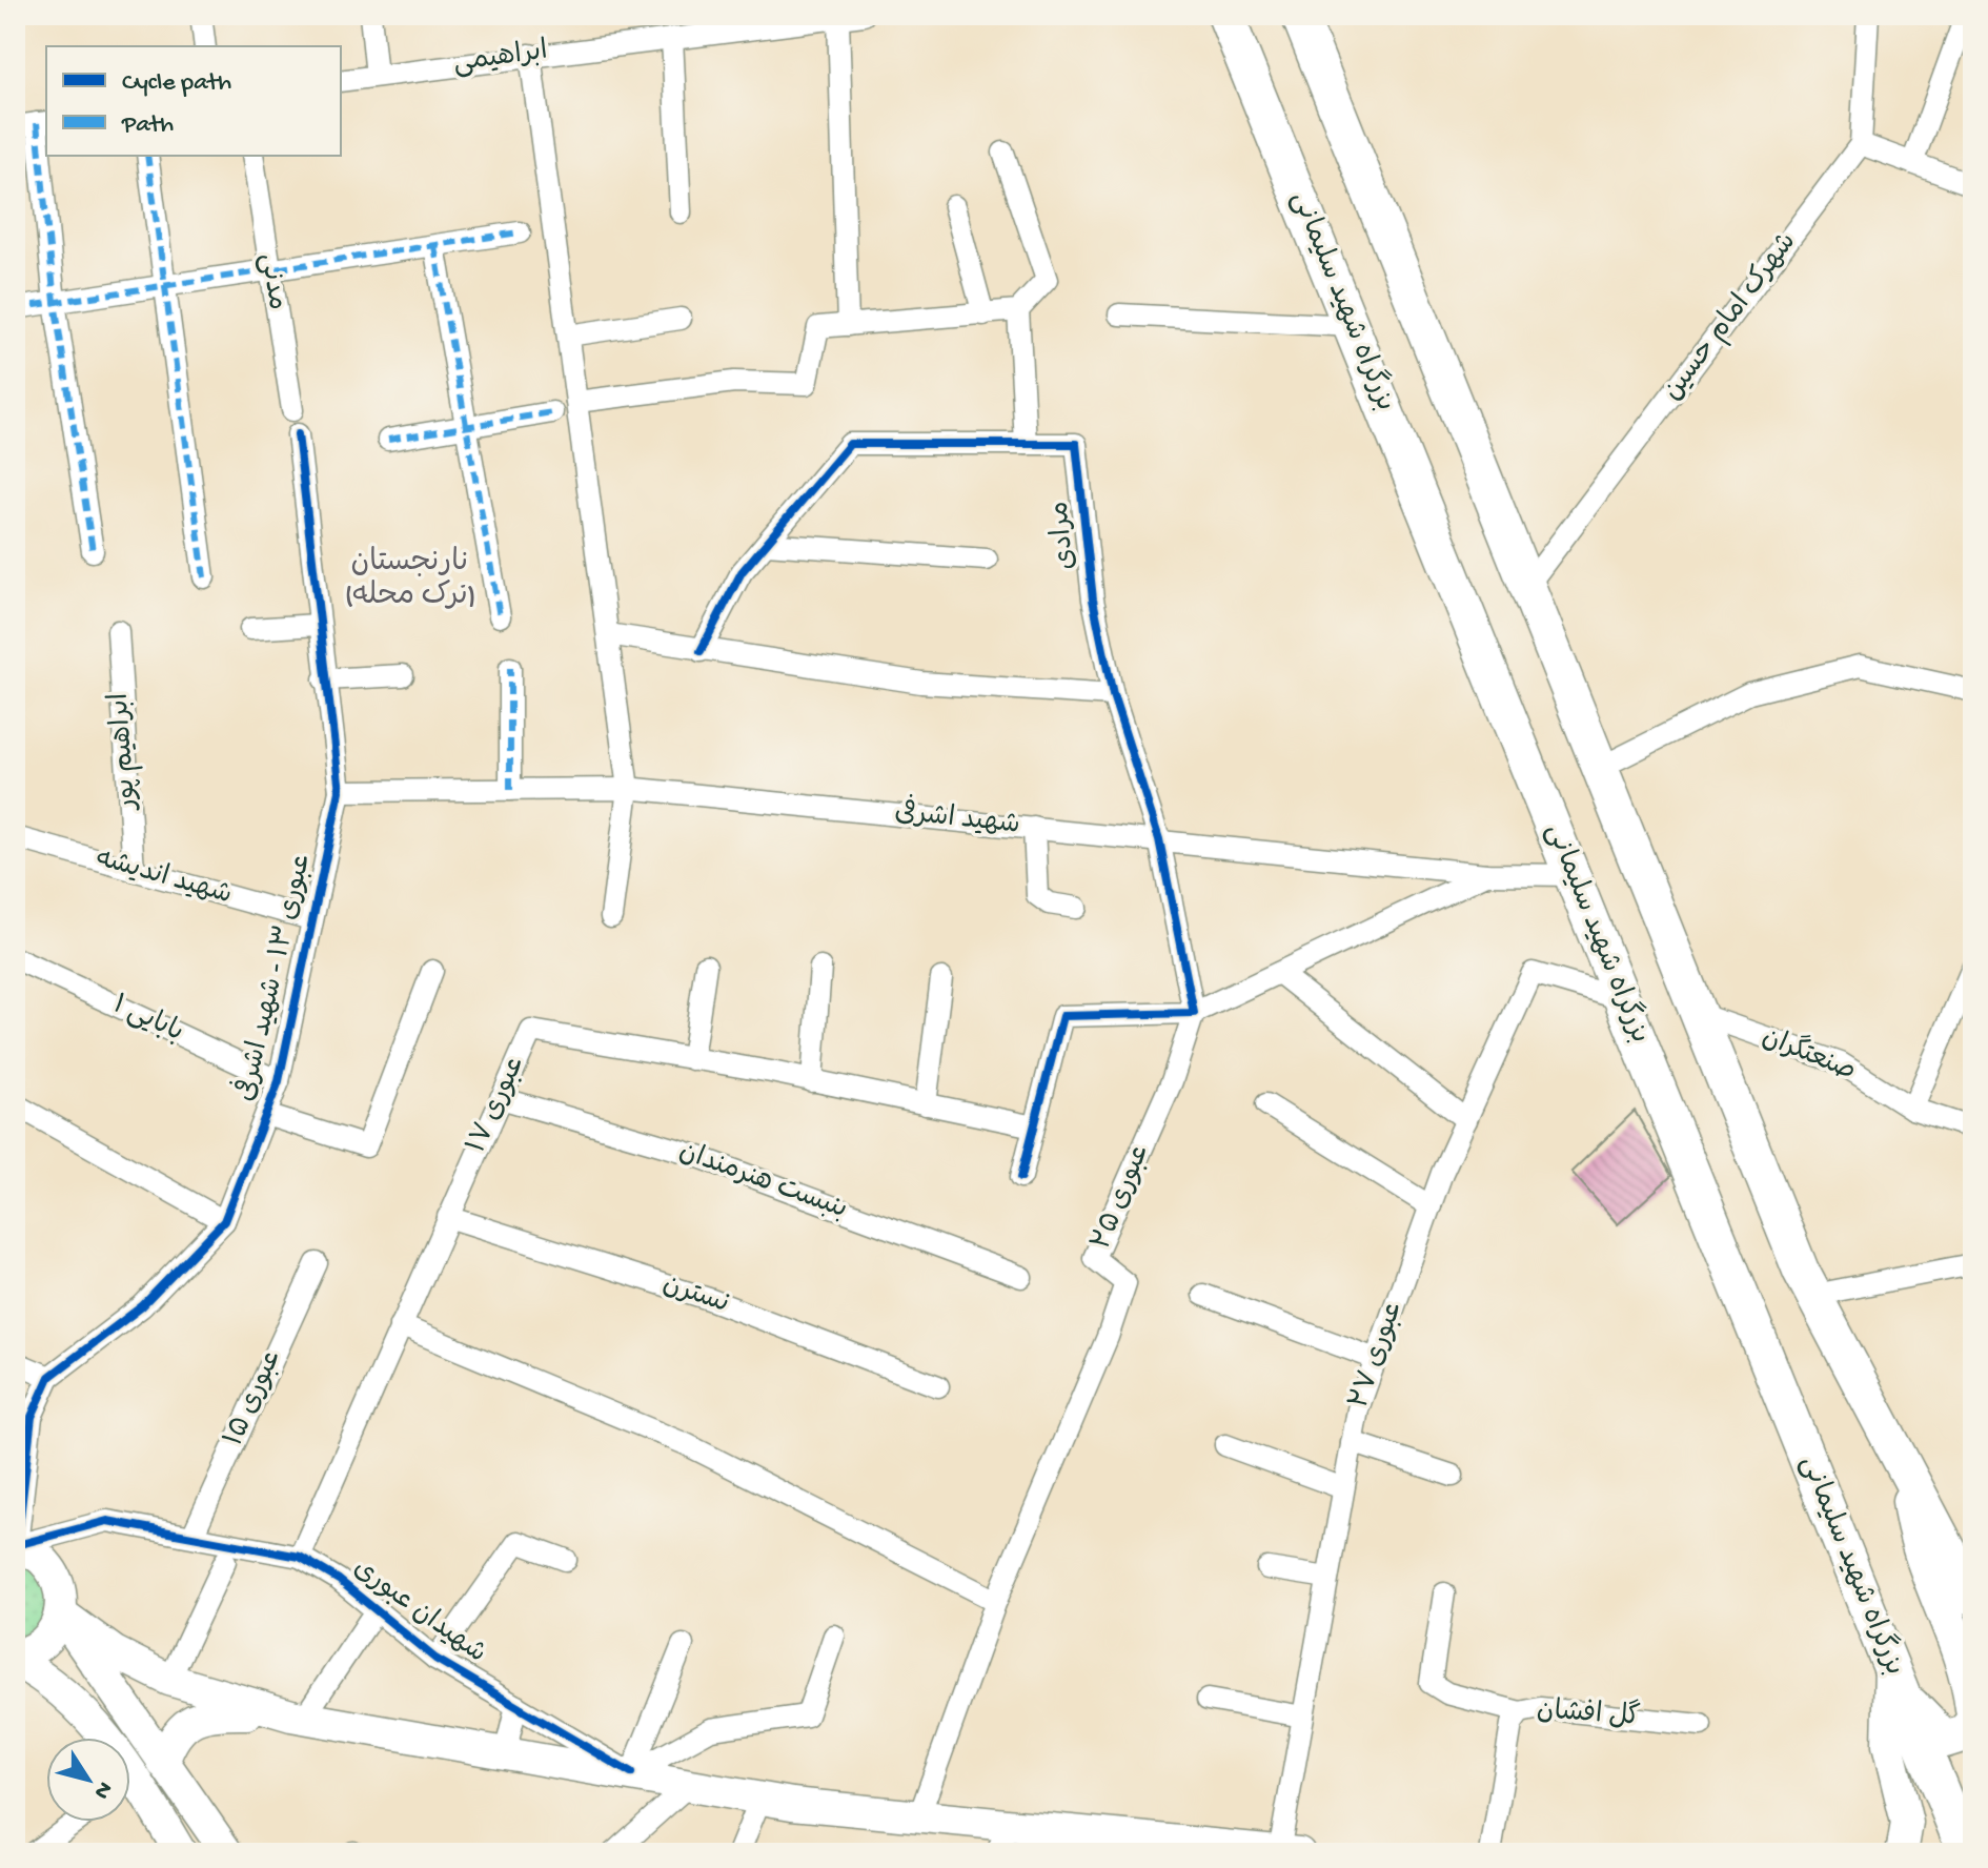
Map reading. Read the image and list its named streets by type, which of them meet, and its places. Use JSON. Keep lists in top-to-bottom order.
{
  "streets": {
    "highway": ["بزرگراه شهید سلیمانی"],
    "main road": ["شهیدان عبوری"],
    "street": [
      "ابراهیمی",
      "مدنی",
      "شهرک امام حسین",
      "مرادی",
      "ابراهیم پور",
      "شهید اشرفی",
      "شهید اندیشه",
      "عبوری ۱۳ - شهید اشرفی",
      "بابایی ۱",
      "صنعتگران",
      "عبوری ۱۷",
      "بنبست هنرمندان",
      "عبوری ۲۵",
      "نسترن",
      "عبوری ۲۷",
      "عبوری ۱۵",
      "گل افشان"
    ]
  },
  "crossings": [
    ["بزرگراه شهید سلیمانی", "شهید اشرفی"],
    ["بزرگراه شهید سلیمانی", "عبوری ۲۷"],
    ["مرادی", "شهید اشرفی"],
    ["مرادی", "عبوری ۲۵"],
    ["ابراهیم پور", "شهید اندیشه"],
    ["شهید اشرفی", "عبوری ۱۳ - شهید اشرفی"],
    ["شهید اندیشه", "عبوری ۱۳ - شهید اشرفی"],
    ["عبوری ۱۳ - شهید اشرفی", "بابایی ۱"],
    ["عبوری ۱۳ - شهید اشرفی", "شهیدان عبوری"],
    ["عبوری ۱۷", "بنبست هنرمندان"],
    ["عبوری ۱۷", "نسترن"],
    ["عبوری ۱۷", "شهیدان عبوری"],
    ["عبوری ۲۵", "شهیدان عبوری"],
    ["عبوری ۲۷", "شهیدان عبوری"],
    ["عبوری ۱۵", "شهیدان عبوری"]
  ],
  "districts": ["نارنجستان (ترک محله)"],
  "legend": ["Cycle path", "Path"],
  "north": "bottom right"
}
